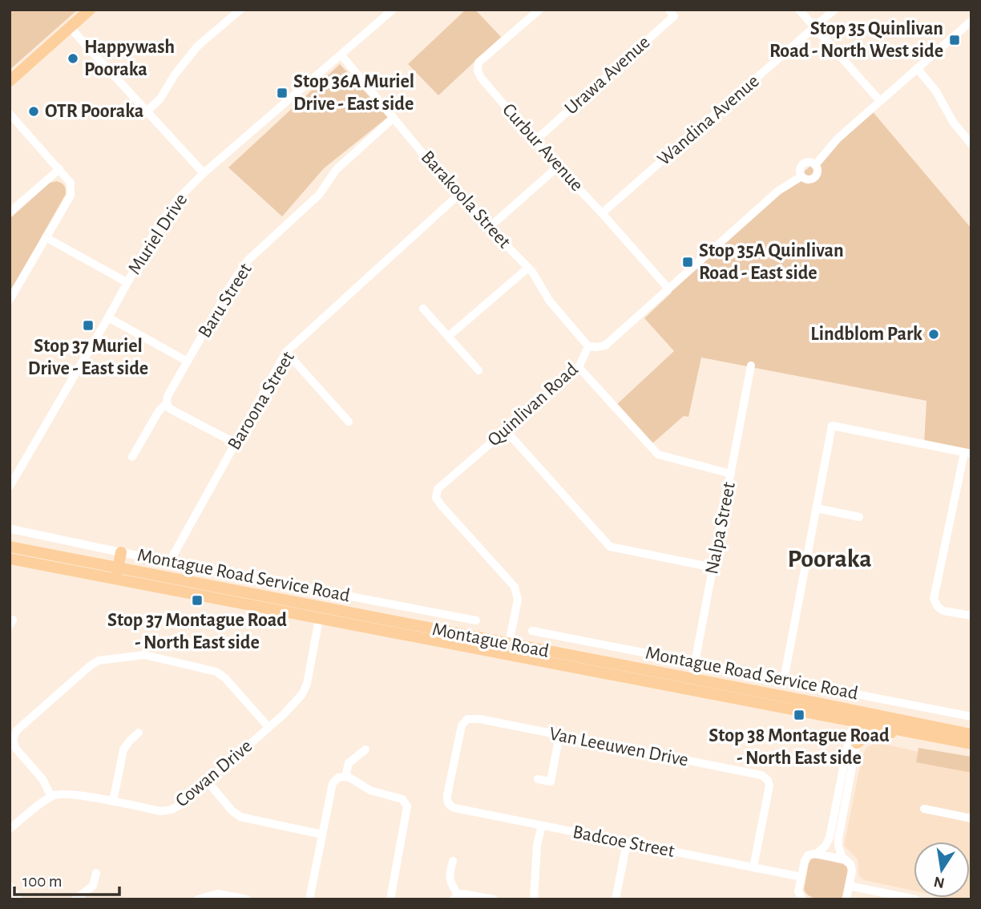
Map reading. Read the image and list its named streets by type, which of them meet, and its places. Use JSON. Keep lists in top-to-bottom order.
{
  "streets": {
    "main road": ["Montague Road"],
    "street": [
      "Urawa Avenue",
      "Wandina Avenue",
      "Curbur Avenue",
      "Barakoola Street",
      "Muriel Drive",
      "Baru Street",
      "Baroona Street",
      "Quinlivan Road",
      "Nalpa Street",
      "Montague Road Service Road",
      "Van Leeuwen Drive",
      "Cowan Drive",
      "Badcoe Street"
    ]
  },
  "crossings": [
    ["Urawa Avenue", "Curbur Avenue"],
    ["Wandina Avenue", "Curbur Avenue"],
    ["Curbur Avenue", "Quinlivan Road"],
    ["Barakoola Street", "Muriel Drive"],
    ["Barakoola Street", "Baru Street"],
    ["Barakoola Street", "Baroona Street"],
    ["Barakoola Street", "Quinlivan Road"],
    ["Baroona Street", "Montague Road Service Road"],
    ["Quinlivan Road", "Montague Road"],
    ["Nalpa Street", "Montague Road Service Road"],
    ["Nalpa Street", "Montague Road"],
    ["Montague Road", "Cowan Drive"],
    ["Van Leeuwen Drive", "Badcoe Street"]
  ],
  "districts": ["Pooraka"],
  "places": {
    "transit": [
      "Stop 35 Quinlivan Road - North West side",
      "Stop 36A Muriel Drive - East side",
      "Stop 35A Quinlivan Road - East side",
      "Stop 37 Muriel Drive - East side",
      "Stop 37 Montague Road - North East side",
      "Stop 38 Montague Road - North East side"
    ],
    "other": ["Happywash Pooraka", "OTR Pooraka", "Lindblom Park"]
  },
  "scale_bar": "100 m",
  "north": "bottom"
}
